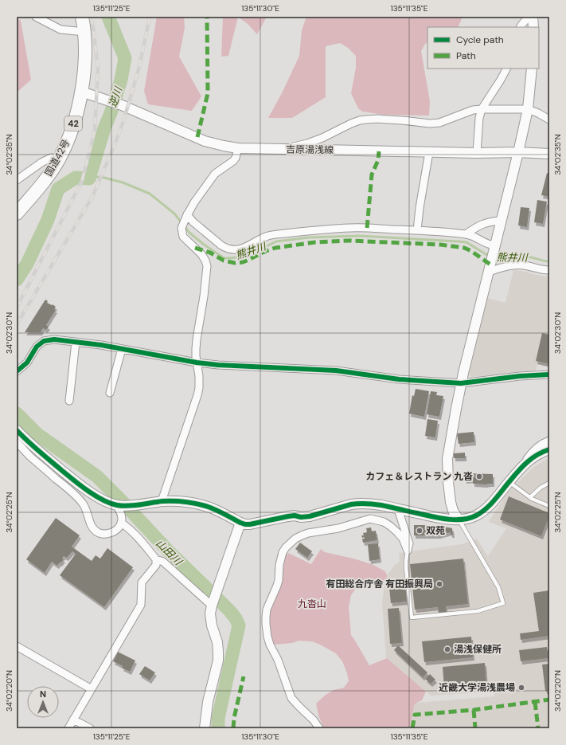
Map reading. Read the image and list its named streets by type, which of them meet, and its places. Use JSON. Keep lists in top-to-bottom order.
{
  "streets": {
    "highway": ["42", "国道42号"],
    "street": ["吉原湯浅線"]
  },
  "crossings": [
    ["吉原湯浅線", "国道42号"]
  ],
  "water": ["逆川", "熊井川", "山田川"],
  "parks": ["九沓山"],
  "places": [
    "カフェ＆レストラン 九沓",
    "双苑",
    "有田総合庁舎 有田振興局",
    "湯浅保健所",
    "近畿大学湯浅農場"
  ],
  "legend": ["Cycle path", "Path"],
  "north": "top",
  "coordinates": [
    "135°11'25\"E",
    "135°11'30\"E",
    "135°11'35\"E",
    "34°02'35\"N",
    "34°02'30\"N",
    "34°02'25\"N",
    "34°02'20\"N"
  ]
}
